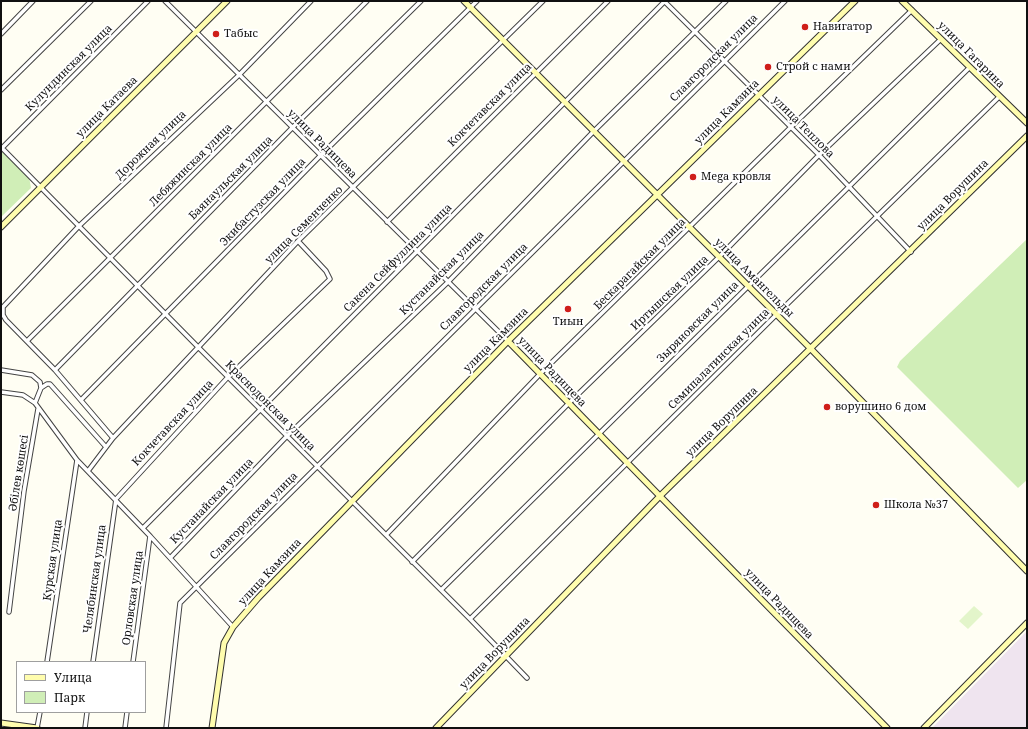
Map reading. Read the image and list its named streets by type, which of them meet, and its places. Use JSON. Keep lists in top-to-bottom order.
{
  "streets": {
    "street": [
      "улица Гагарина",
      "Славгородская улица",
      "Кулундинская улица",
      "Кокчетавская улица",
      "улица Катаева",
      "улица Камзина",
      "улица Теплова",
      "улица Радищева",
      "Дорожная улица",
      "Лебяжинская улица",
      "Баянаульская улица",
      "улица Ворушина",
      "Экибастузская улица",
      "улица Семенченко",
      "Сакена Сейфуллина улица",
      "Бескарагайская улица",
      "Кустанайская улица",
      "улица Амангельды",
      "Иртышская улица",
      "Зыряновская улица",
      "Семипалатинская улица",
      "Краснодонская улица",
      "Әбілев көшесі",
      "Курская улица",
      "Челябинская улица",
      "Орловская улица"
    ]
  },
  "crossings": [
    ["улица Гагарина", "Бескарагайская улица"],
    ["улица Гагарина", "Иртышская улица"],
    ["улица Гагарина", "Зыряновская улица"],
    ["улица Гагарина", "Семипалатинская улица"],
    ["Славгородская улица", "улица Теплова"],
    ["Славгородская улица", "улица Радищева"],
    ["Славгородская улица", "улица Амангельды"],
    ["Славгородская улица", "Краснодонская улица"],
    ["Кулундинская улица", "Краснодонская улица"],
    ["Кокчетавская улица", "улица Радищева"],
    ["Кокчетавская улица", "улица Семенченко"],
    ["Кокчетавская улица", "улица Амангельды"],
    ["Кокчетавская улица", "Краснодонская улица"],
    ["Кокчетавская улица", "Челябинская улица"],
    ["улица Катаева", "улица Радищева"],
    ["улица Катаева", "Краснодонская улица"],
    ["улица Камзина", "улица Теплова"],
    ["улица Камзина", "улица Радищева"],
    ["улица Камзина", "улица Амангельды"],
    ["улица Камзина", "Краснодонская улица"],
    ["улица Теплова", "улица Ворушина"],
    ["улица Теплова", "Сакена Сейфуллина улица"],
    ["улица Теплова", "Бескарагайская улица"],
    ["улица Теплова", "Кустанайская улица"],
    ["улица Теплова", "Иртышская улица"],
    ["улица Теплова", "Зыряновская улица"],
    ["улица Теплова", "Семипалатинская улица"],
    ["улица Радищева", "Дорожная улица"],
    ["улица Радищева", "Лебяжинская улица"],
    ["улица Радищева", "Баянаульская улица"],
    ["улица Радищева", "улица Ворушина"],
    ["улица Радищева", "Экибастузская улица"],
    ["улица Радищева", "улица Семенченко"],
    ["улица Радищева", "Сакена Сейфуллина улица"],
    ["улица Радищева", "Бескарагайская улица"],
    ["улица Радищева", "Кустанайская улица"],
    ["улица Радищева", "Иртышская улица"],
    ["улица Радищева", "Зыряновская улица"],
    ["улица Радищева", "Семипалатинская улица"],
    ["Дорожная улица", "Краснодонская улица"],
    ["Лебяжинская улица", "Краснодонская улица"],
    ["Баянаульская улица", "Краснодонская улица"],
    ["улица Ворушина", "улица Амангельды"],
    ["улица Ворушина", "Краснодонская улица"],
    ["Экибастузская улица", "улица Амангельды"],
    ["Экибастузская улица", "Краснодонская улица"],
    ["улица Семенченко", "улица Амангельды"],
    ["улица Семенченко", "Краснодонская улица"],
    ["Сакена Сейфуллина улица", "улица Амангельды"],
    ["Сакена Сейфуллина улица", "Краснодонская улица"],
    ["Бескарагайская улица", "улица Амангельды"],
    ["Бескарагайская улица", "Краснодонская улица"],
    ["Кустанайская улица", "улица Амангельды"],
    ["Кустанайская улица", "Краснодонская улица"],
    ["улица Амангельды", "Иртышская улица"],
    ["улица Амангельды", "Зыряновская улица"],
    ["улица Амангельды", "Семипалатинская улица"],
    ["Иртышская улица", "Краснодонская улица"],
    ["Зыряновская улица", "Краснодонская улица"],
    ["Семипалатинская улица", "Краснодонская улица"]
  ],
  "places": [
    "Навигатор",
    "Табыс",
    "Строй с нами",
    "Mega кровля",
    "Тиын",
    "ворушино 6 дом",
    "Школа №37"
  ],
  "legend": ["Улица", "Парк"]
}
